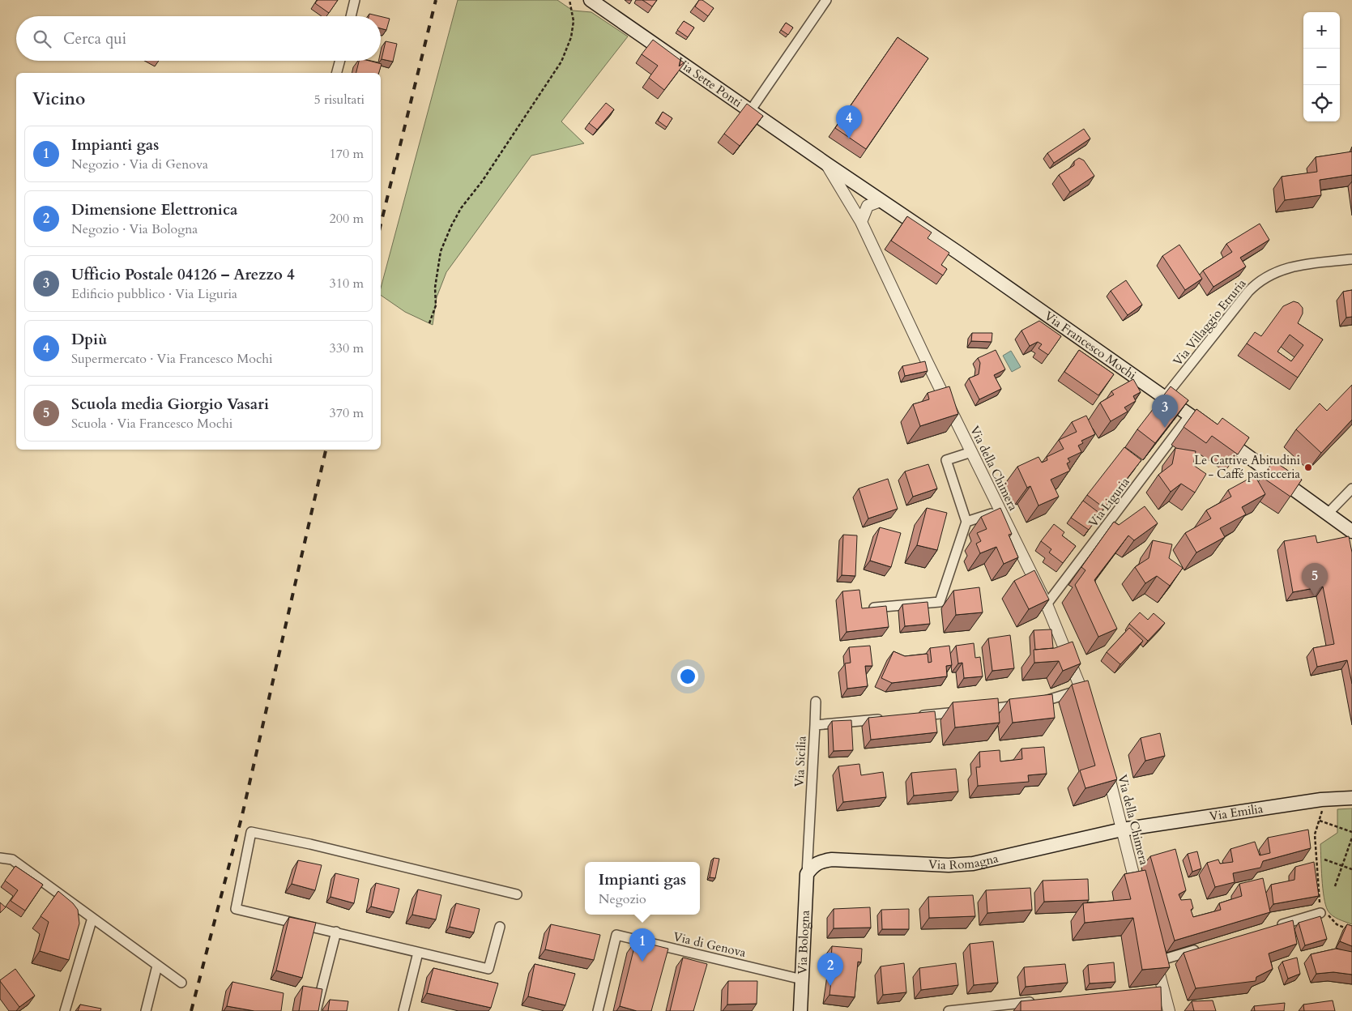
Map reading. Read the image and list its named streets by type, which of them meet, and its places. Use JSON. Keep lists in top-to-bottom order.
{
  "streets": {
    "main road": [
      "Via Sette Ponti",
      "Via Francesco Mochi",
      "Via Emilia",
      "Via Romagna",
      "Via Bologna"
    ],
    "street": [
      "Via Villaggio Etruria",
      "Via della Chimera",
      "Via Liguria",
      "Via Sicilia",
      "Via di Genova"
    ]
  },
  "crossings": [
    ["Via Sette Ponti", "Via Francesco Mochi"],
    ["Via Sette Ponti", "Via della Chimera"],
    ["Via Villaggio Etruria", "Via Francesco Mochi"],
    ["Via Francesco Mochi", "Via della Chimera"],
    ["Via Francesco Mochi", "Via Liguria"],
    ["Via della Chimera", "Via Liguria"],
    ["Via della Chimera", "Via Emilia"],
    ["Via della Chimera", "Via Romagna"],
    ["Via Sicilia", "Via Romagna"],
    ["Via Sicilia", "Via Bologna"],
    ["Via Emilia", "Via Romagna"],
    ["Via Romagna", "Via Bologna"],
    ["Via Bologna", "Via di Genova"]
  ],
  "places": ["Le Cattive Abitudini - Caffé pasticceria"],
  "page": {
    "map_buttons": ["+", "−"],
    "search": "Cerca qui",
    "heading": ["Vicino", "5 risultati"],
    "pins": [
      "4",
      "3",
      "5",
      "1",
      "2"
    ],
    "list": [
      {
        "mark": "1",
        "name": "Impianti gas",
        "note": "Negozio · Via di Genova",
        "value": "170 m"
      },
      {
        "mark": "2",
        "name": "Dimensione Elettronica",
        "note": "Negozio · Via Bologna",
        "value": "200 m"
      },
      {
        "mark": "3",
        "name": "Ufficio Postale 04126 – Arezzo 4",
        "note": "Edificio pubblico · Via Liguria",
        "value": "310 m"
      },
      {
        "mark": "4",
        "name": "Dpiù",
        "note": "Supermercato · Via Francesco Mochi",
        "value": "330 m"
      },
      {
        "mark": "5",
        "name": "Scuola media Giorgio Vasari",
        "note": "Scuola · Via Francesco Mochi",
        "value": "370 m"
      }
    ],
    "popup": ["Impianti gas", "Negozio"]
  }
}
